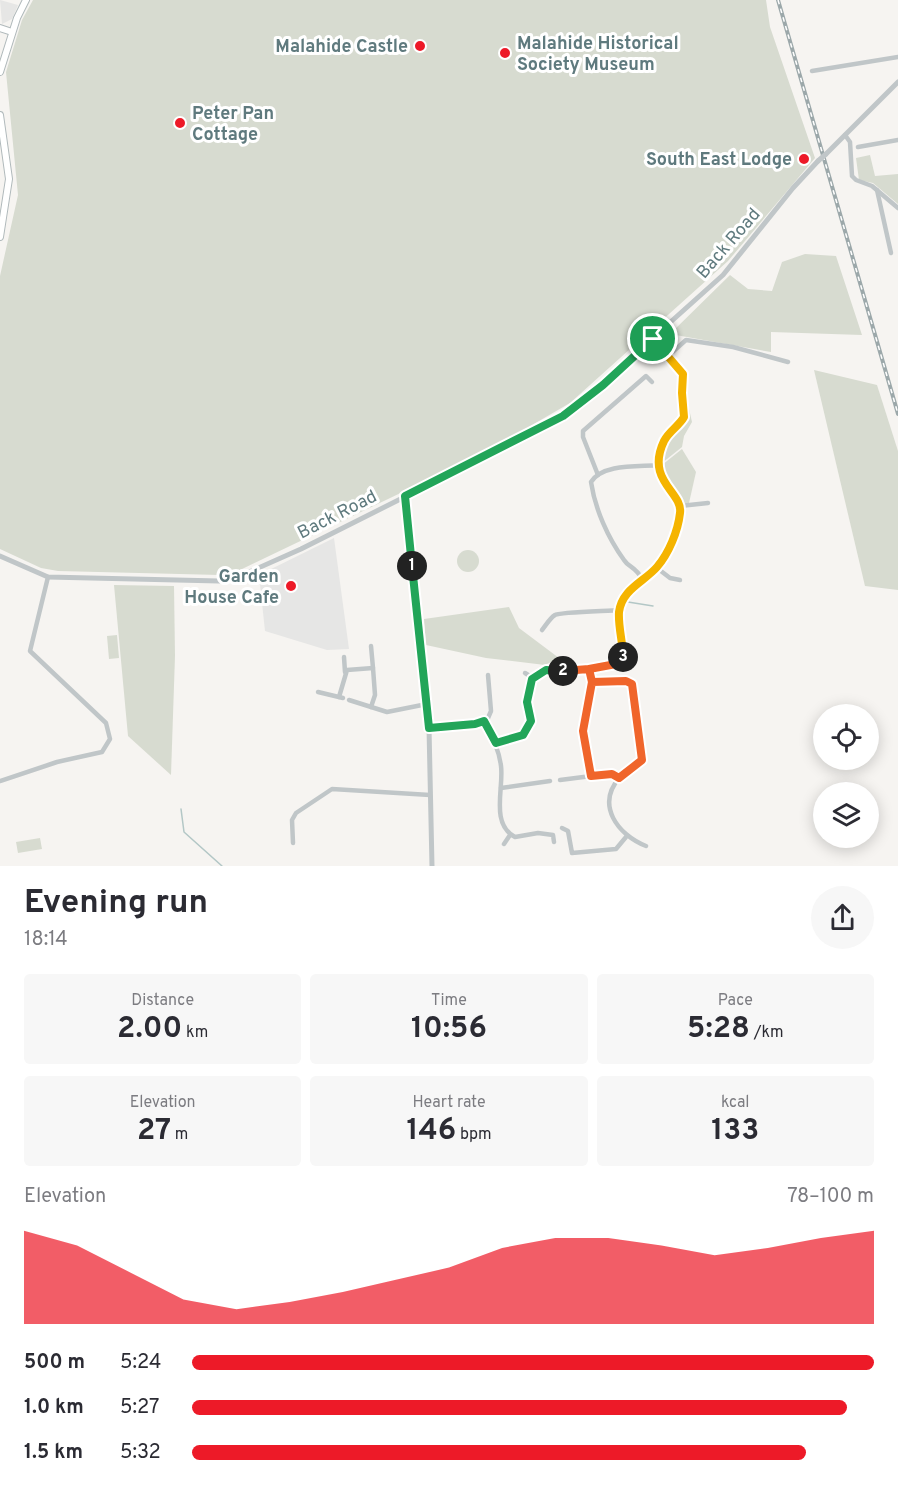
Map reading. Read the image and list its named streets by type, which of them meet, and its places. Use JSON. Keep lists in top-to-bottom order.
{
  "streets": {
    "street": ["Back Road"]
  },
  "places": [
    "Malahide Castle",
    "Malahide Historical Society Museum",
    "Peter Pan Cottage",
    "South East Lodge",
    "Garden House Cafe"
  ],
  "page": {
    "pins": ["1", "3", "2"],
    "heading": ["Evening run", "18:14"],
    "stats": [
      ["Distance", "2.00 km"],
      ["Time", "10:56"],
      ["Pace", "5:28 /km"],
      ["Elevation", "27 m"],
      ["Heart rate", "146 bpm"],
      ["kcal", "133"]
    ],
    "chart": ["Elevation", "78–100 m"],
    "list": [
      {
        "name": "500 m",
        "note": "5:24"
      },
      {
        "name": "1.0 km",
        "note": "5:27"
      },
      {
        "name": "1.5 km",
        "note": "5:32"
      }
    ]
  }
}
